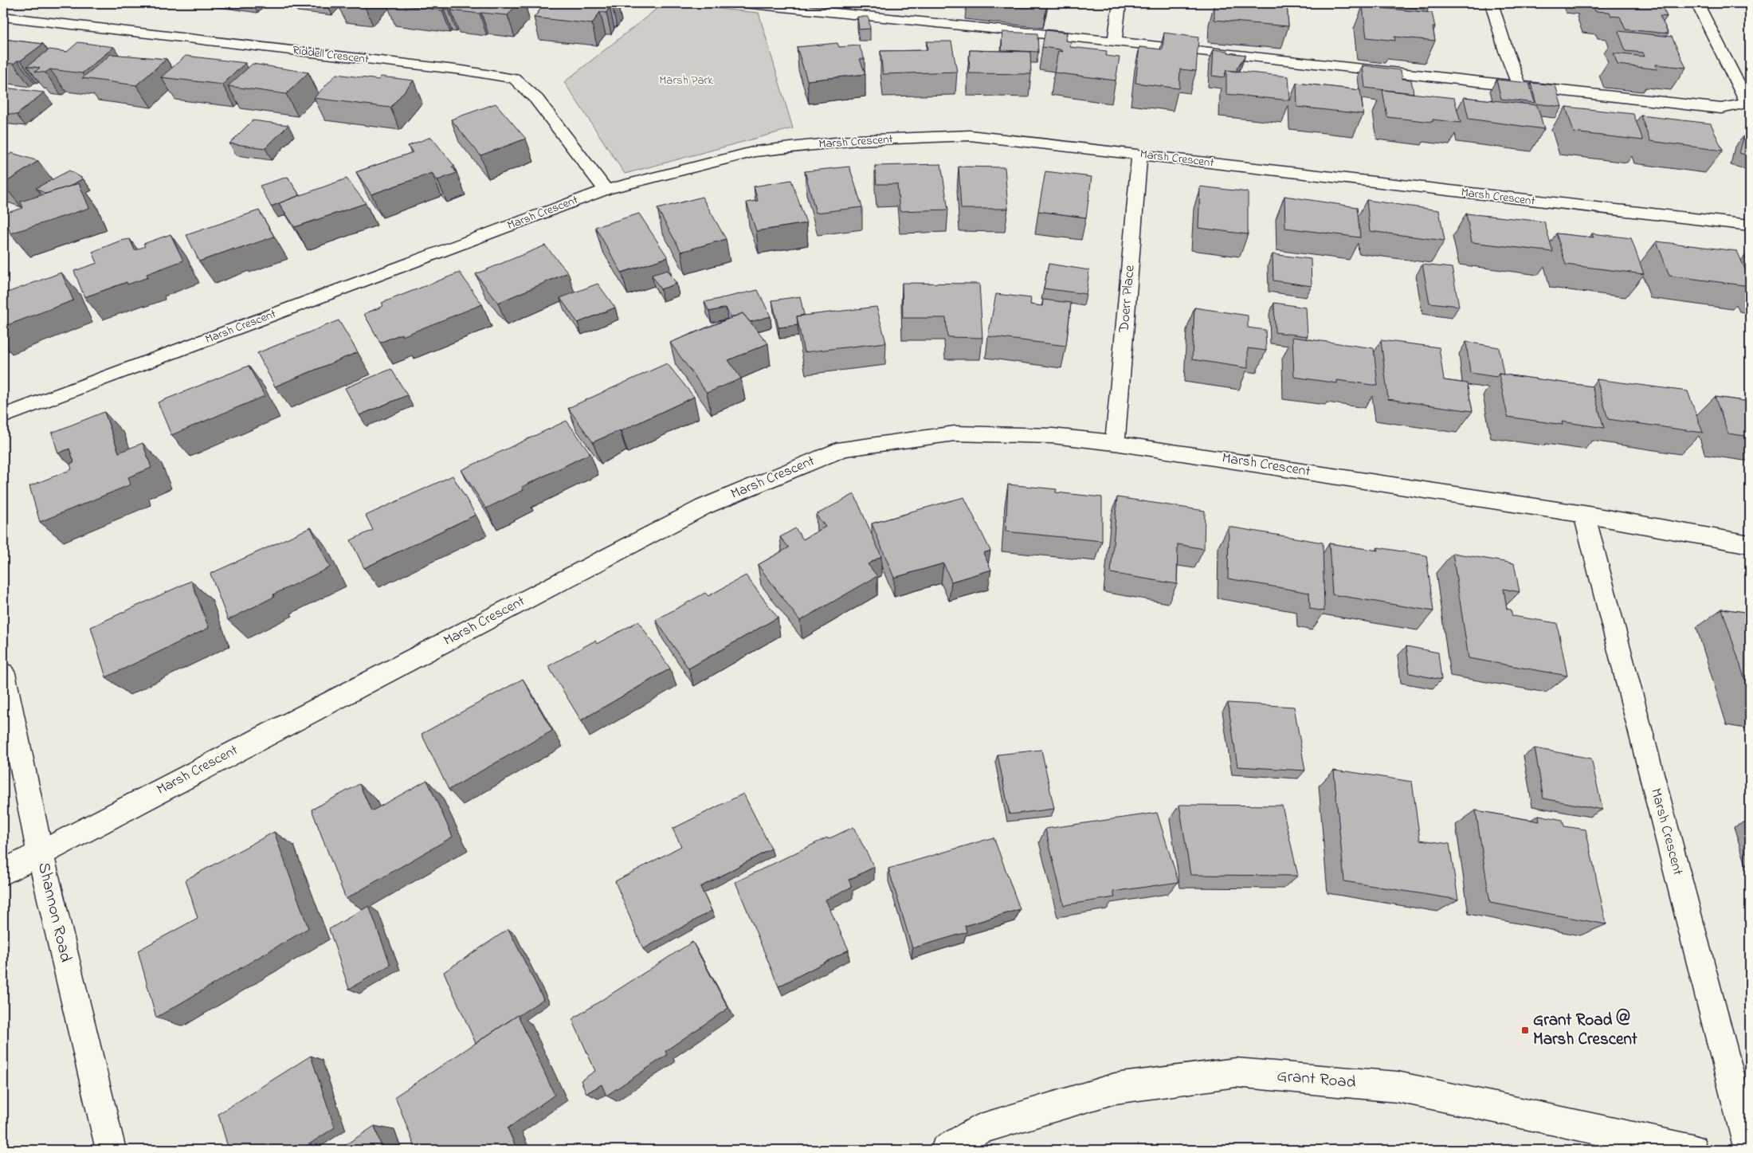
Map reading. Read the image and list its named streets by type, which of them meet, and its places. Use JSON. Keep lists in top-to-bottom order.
{
  "streets": {
    "street": [
      "Riddell Crescent",
      "Marsh Crescent",
      "Doerr Place",
      "Shannon Road",
      "Grant Road"
    ]
  },
  "crossings": [
    ["Riddell Crescent", "Marsh Crescent"],
    ["Marsh Crescent", "Doerr Place"],
    ["Marsh Crescent", "Shannon Road"]
  ],
  "parks": ["Marsh Park"],
  "places": {
    "transit": ["Grant Road @ Marsh Crescent"]
  }
}
